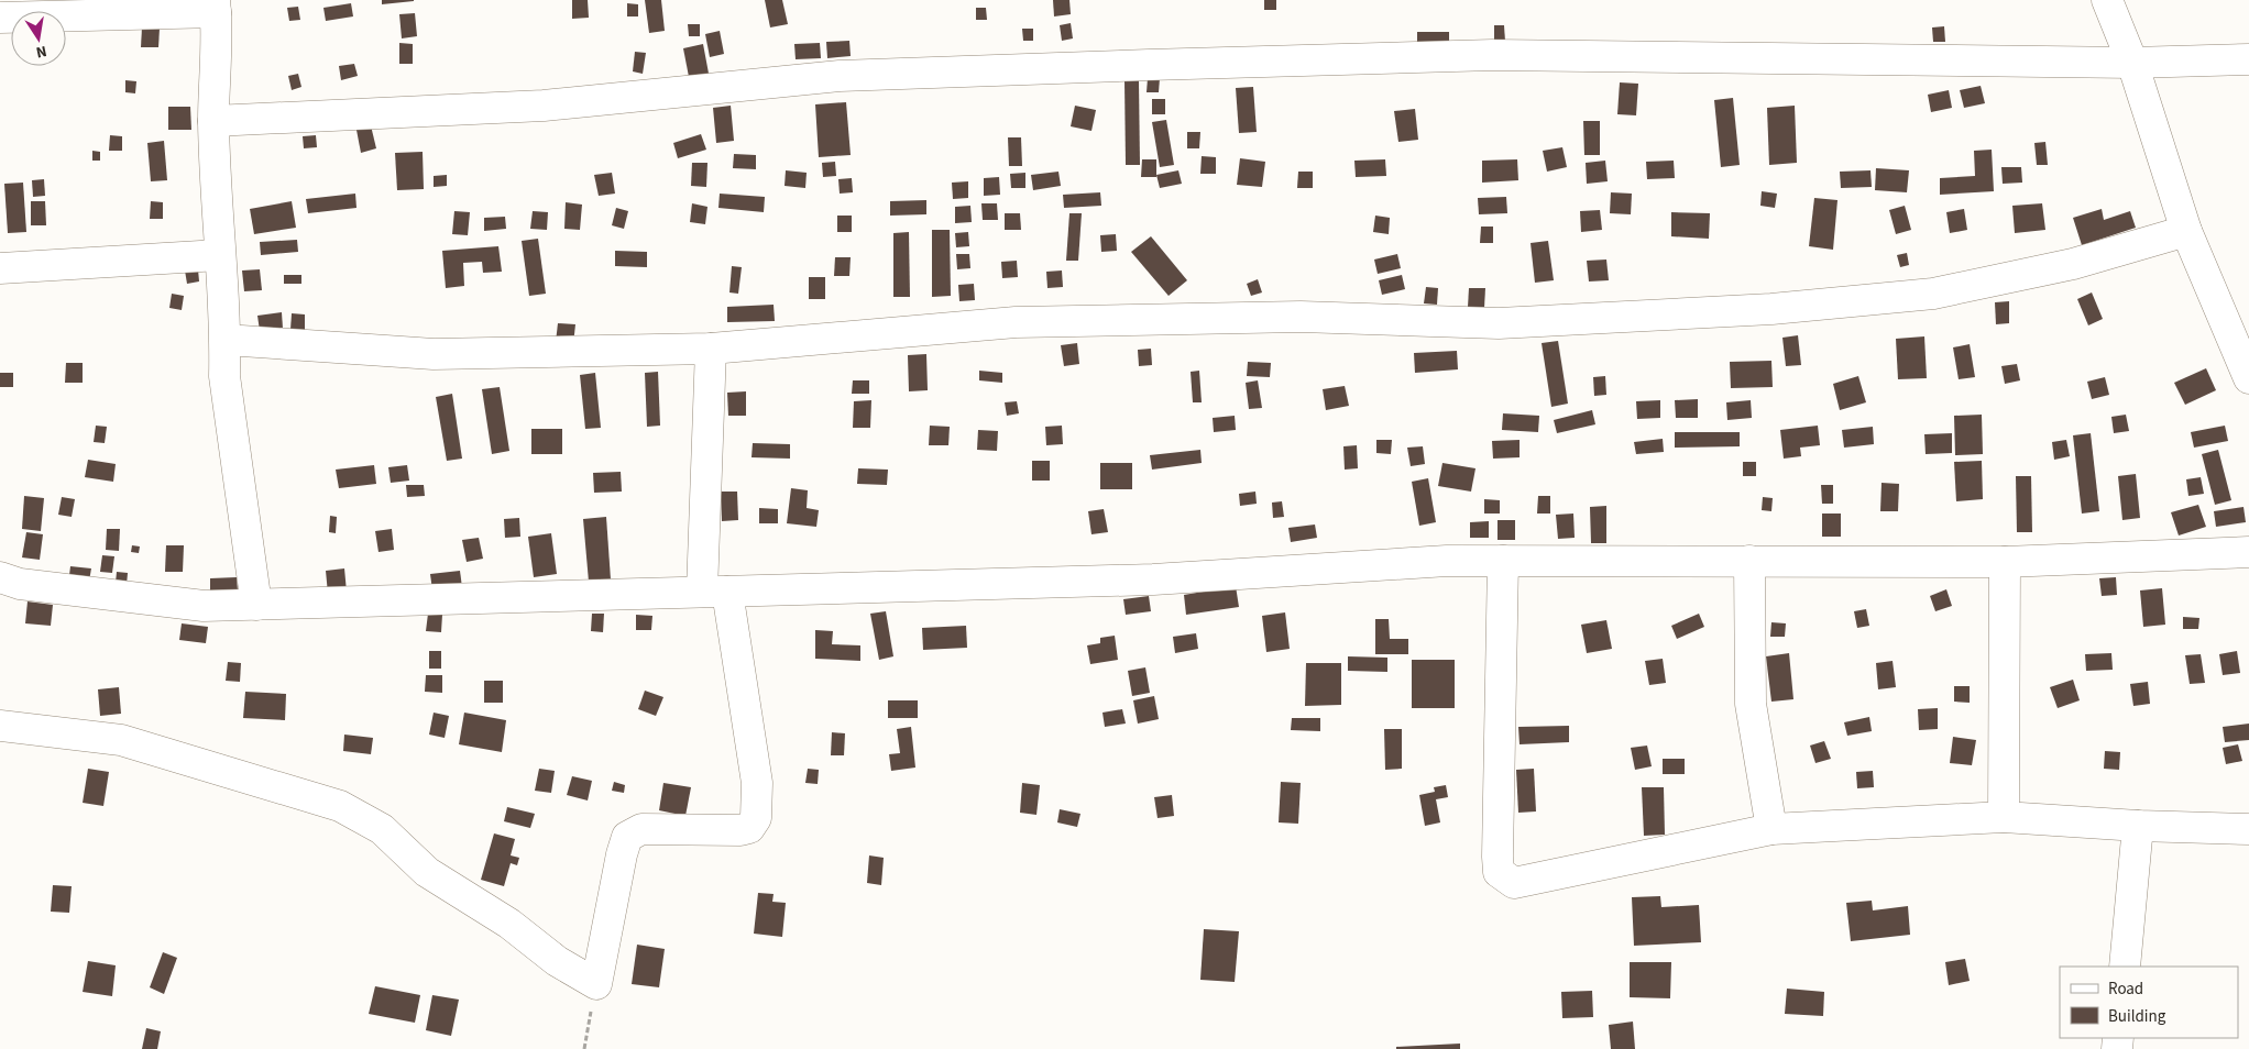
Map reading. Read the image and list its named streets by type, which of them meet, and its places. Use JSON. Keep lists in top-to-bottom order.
{
  "legend": ["Road", "Building"],
  "north": "bottom"
}
